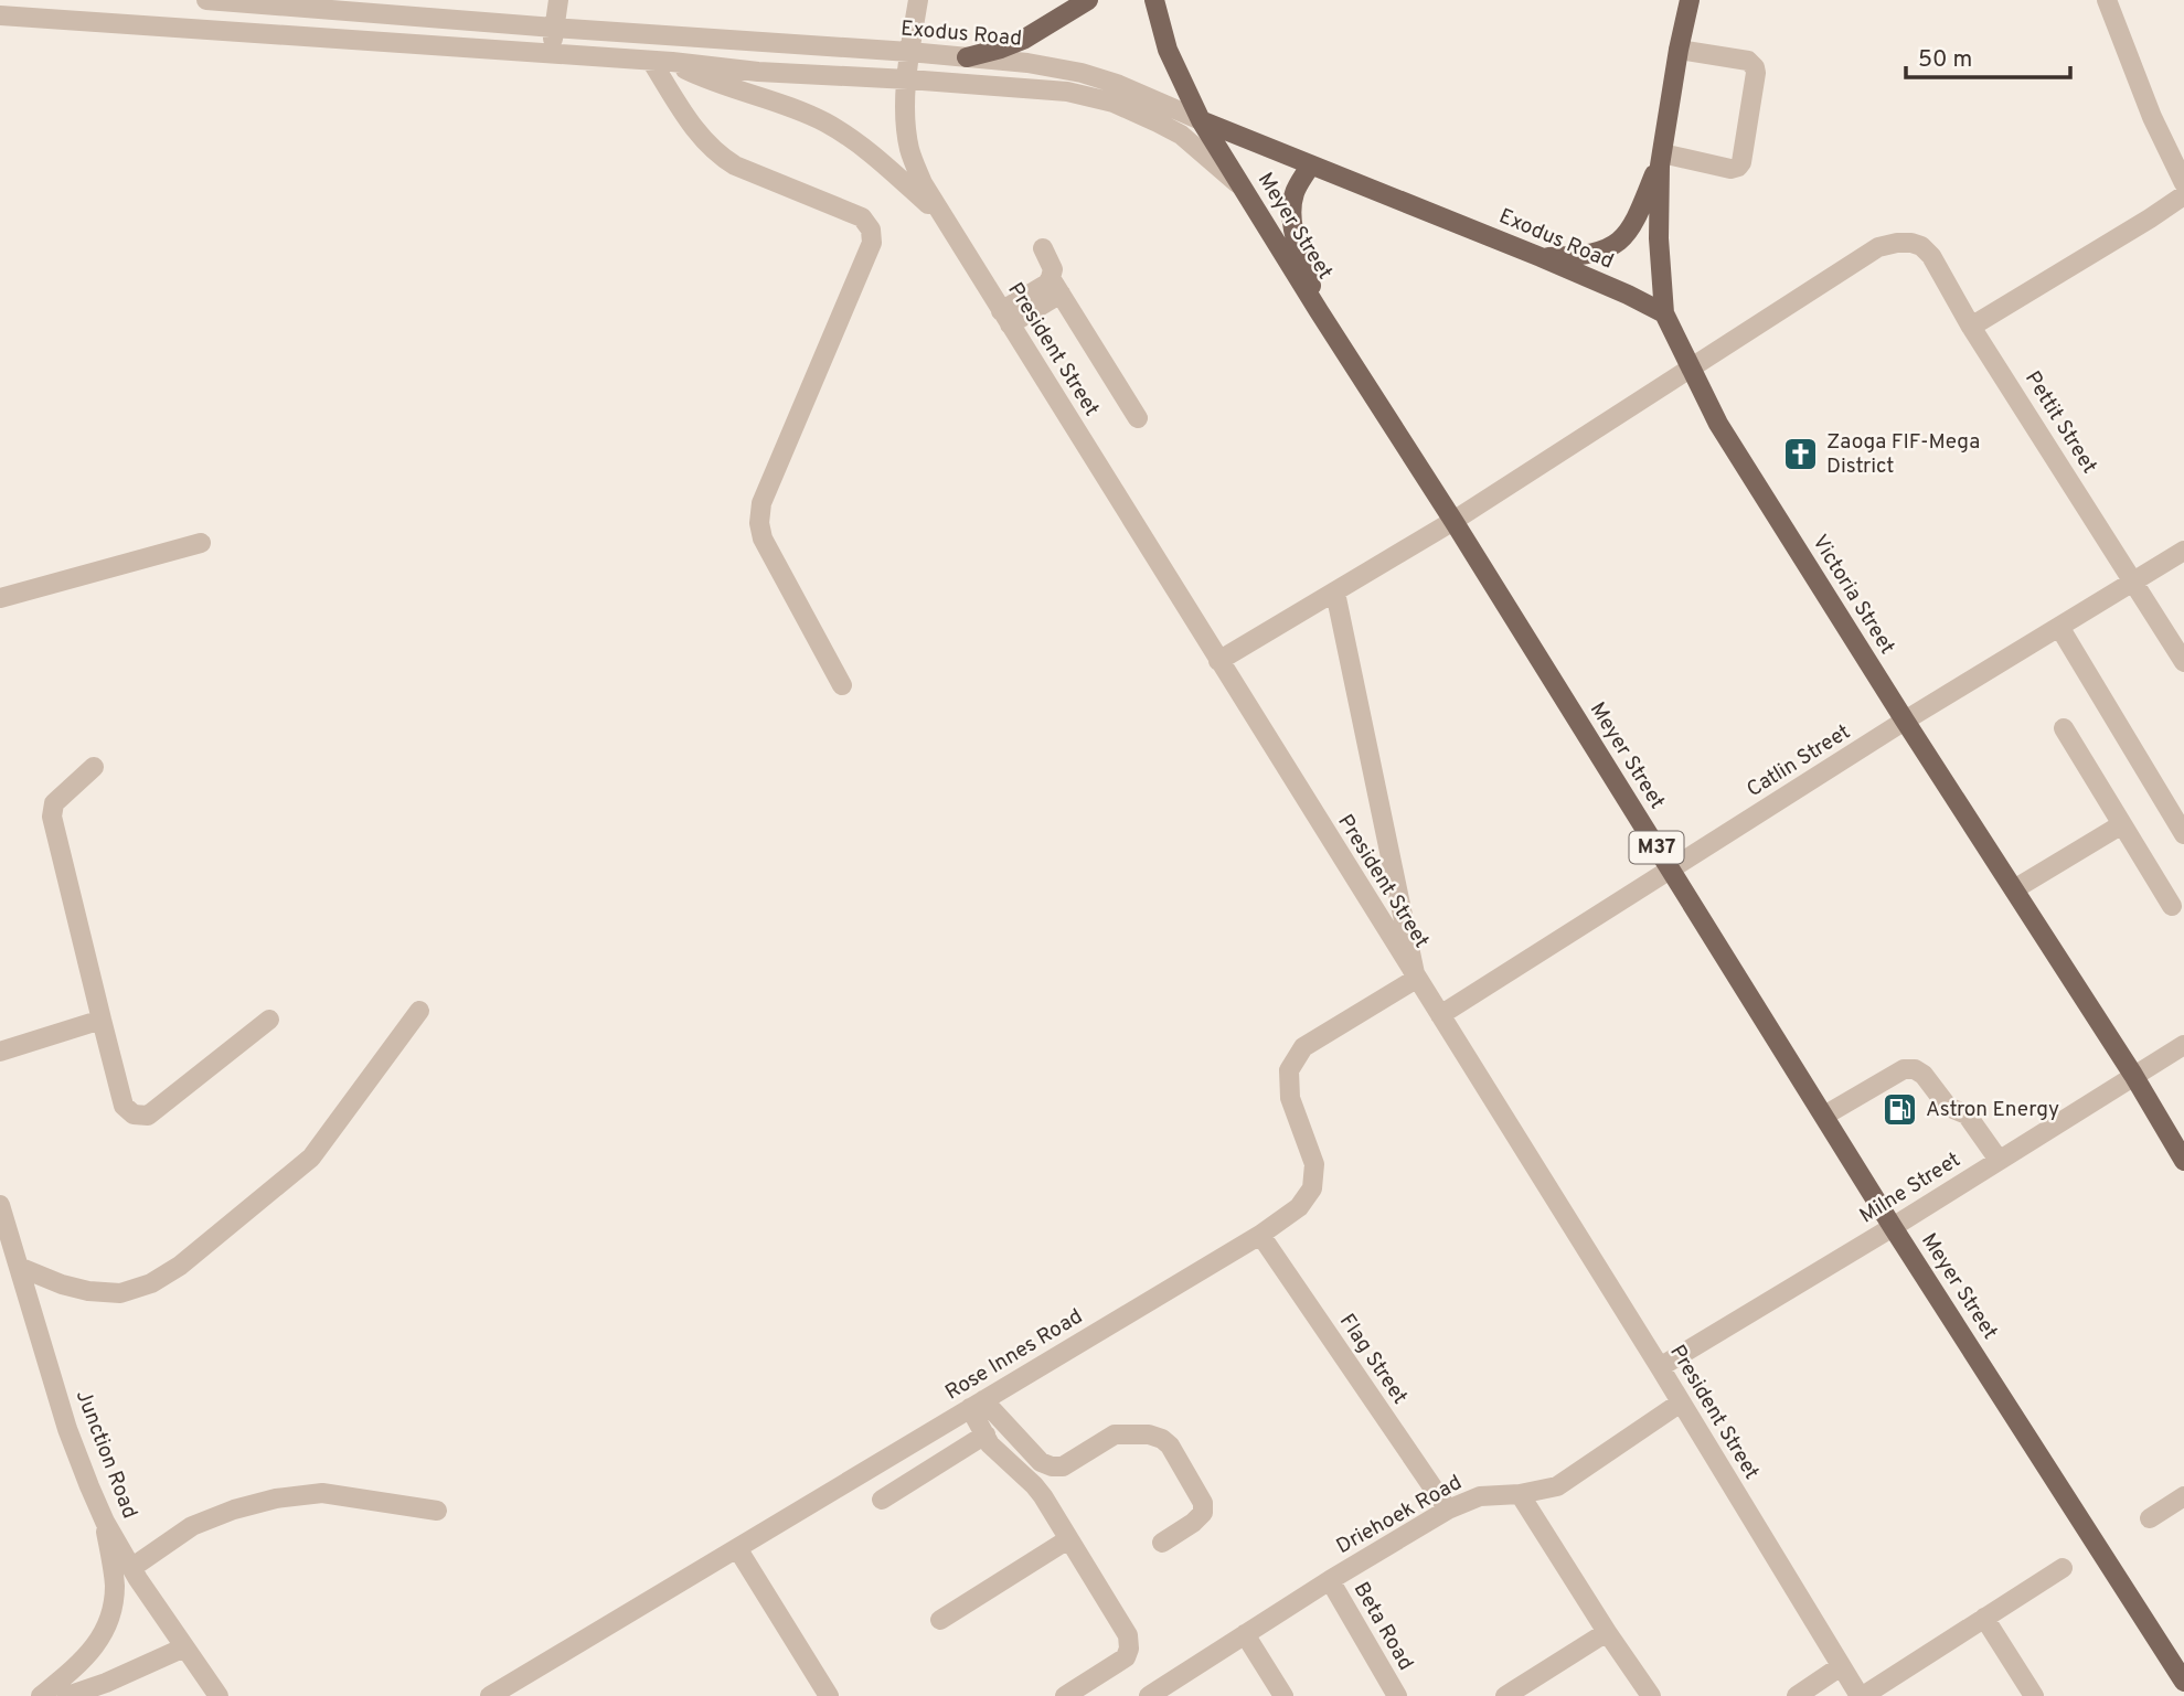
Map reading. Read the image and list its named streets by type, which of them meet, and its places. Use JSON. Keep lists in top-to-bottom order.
{
  "streets": {
    "main road": [
      "Exodus Road",
      "Meyer Street",
      "Victoria Street",
      "M37"
    ],
    "street": [
      "President Street",
      "Pettit Street",
      "Catlin Street",
      "Milne Street",
      "Rose Innes Road",
      "Flag Street",
      "Junction Road",
      "Driehoek Road",
      "Beta Road"
    ]
  },
  "crossings": [
    ["Exodus Road", "Meyer Street"],
    ["Exodus Road", "President Street"],
    ["Exodus Road", "Victoria Street"],
    ["Meyer Street", "Catlin Street"],
    ["Meyer Street", "Milne Street"],
    ["President Street", "Catlin Street"],
    ["President Street", "Milne Street"],
    ["President Street", "Rose Innes Road"],
    ["President Street", "Driehoek Road"],
    ["Pettit Street", "Victoria Street"],
    ["Pettit Street", "Catlin Street"],
    ["Victoria Street", "Catlin Street"],
    ["Victoria Street", "Milne Street"],
    ["Rose Innes Road", "Flag Street"],
    ["Flag Street", "Driehoek Road"],
    ["Driehoek Road", "Beta Road"]
  ],
  "places": {
    "church": ["Zaoga FIF-Mega District"],
    "fuel station": ["Astron Energy"]
  },
  "scale_bar": "50 m"
}
